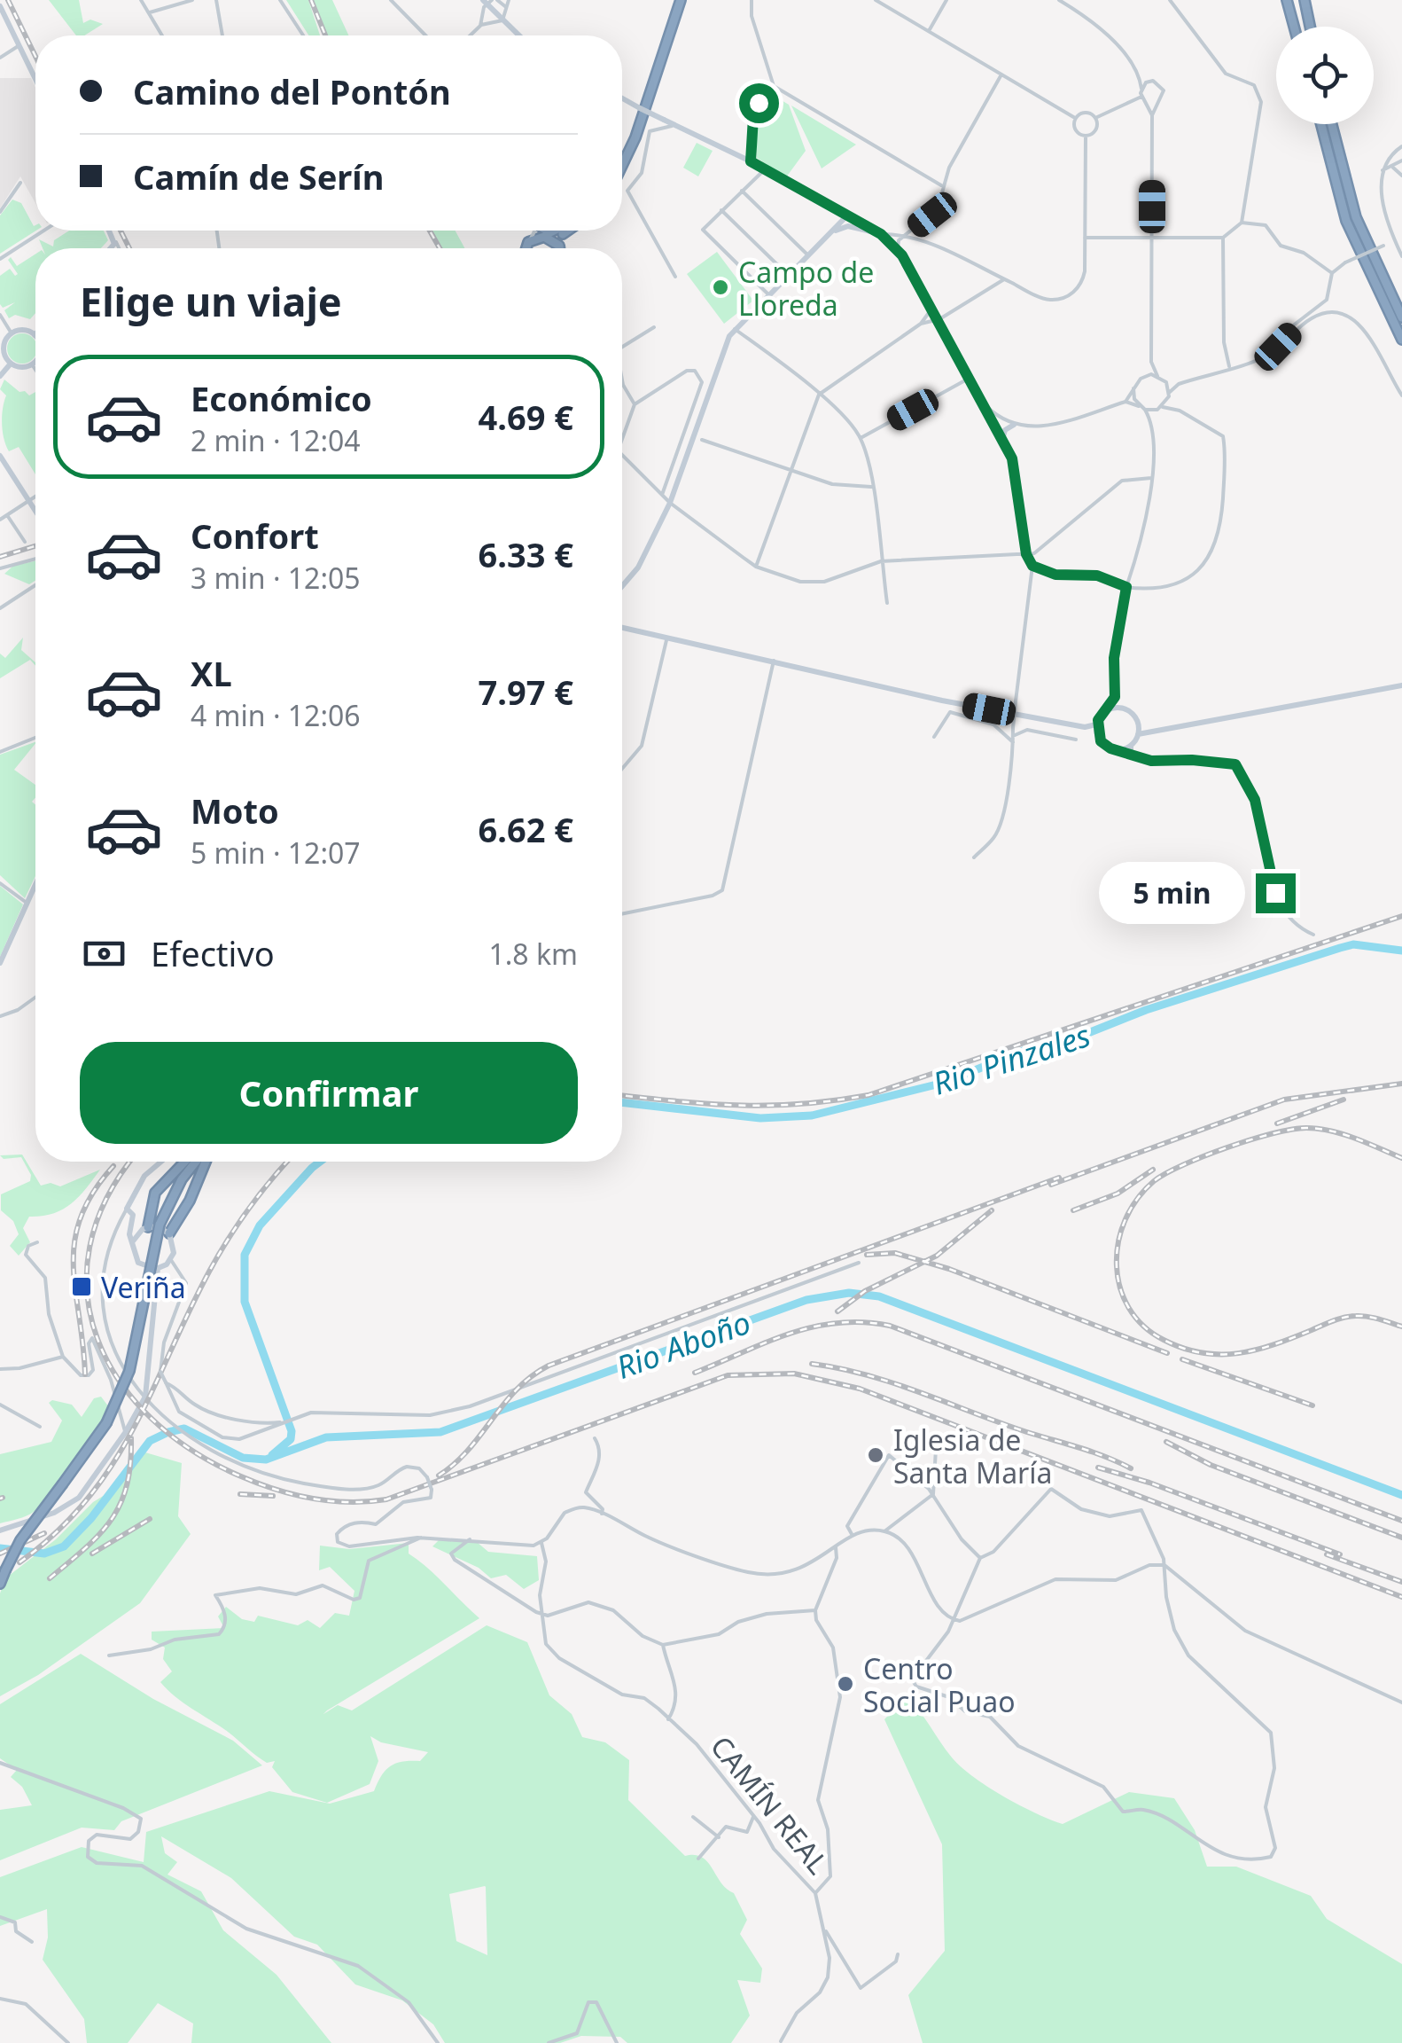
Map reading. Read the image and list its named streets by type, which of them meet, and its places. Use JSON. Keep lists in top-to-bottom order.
{
  "streets": {
    "street": ["CAMÍN REAL"]
  },
  "water": ["Rio Pinzales", "Rio Aboño"],
  "places": {
    "other": ["Campo de Lloreda", "Iglesia de Santa María", "Centro Social Puao"],
    "transit": ["Veriña"]
  },
  "page": {
    "banner": ["Camino del Pontón", "Camín de Serín"],
    "heading": "Elige un viaje",
    "list": [
      {
        "name": "Económico",
        "note": "2 min · 12:04",
        "value": "4.69 €"
      },
      {
        "name": "Confort",
        "note": "3 min · 12:05",
        "value": "6.33 €"
      },
      {
        "name": "XL",
        "note": "4 min · 12:06",
        "value": "7.97 €"
      },
      {
        "name": "Moto",
        "note": "5 min · 12:07",
        "value": "6.62 €"
      }
    ],
    "bubble": "5 min",
    "pay": ["Efectivo", "1.8 km"],
    "buttons": "Confirmar"
  }
}
